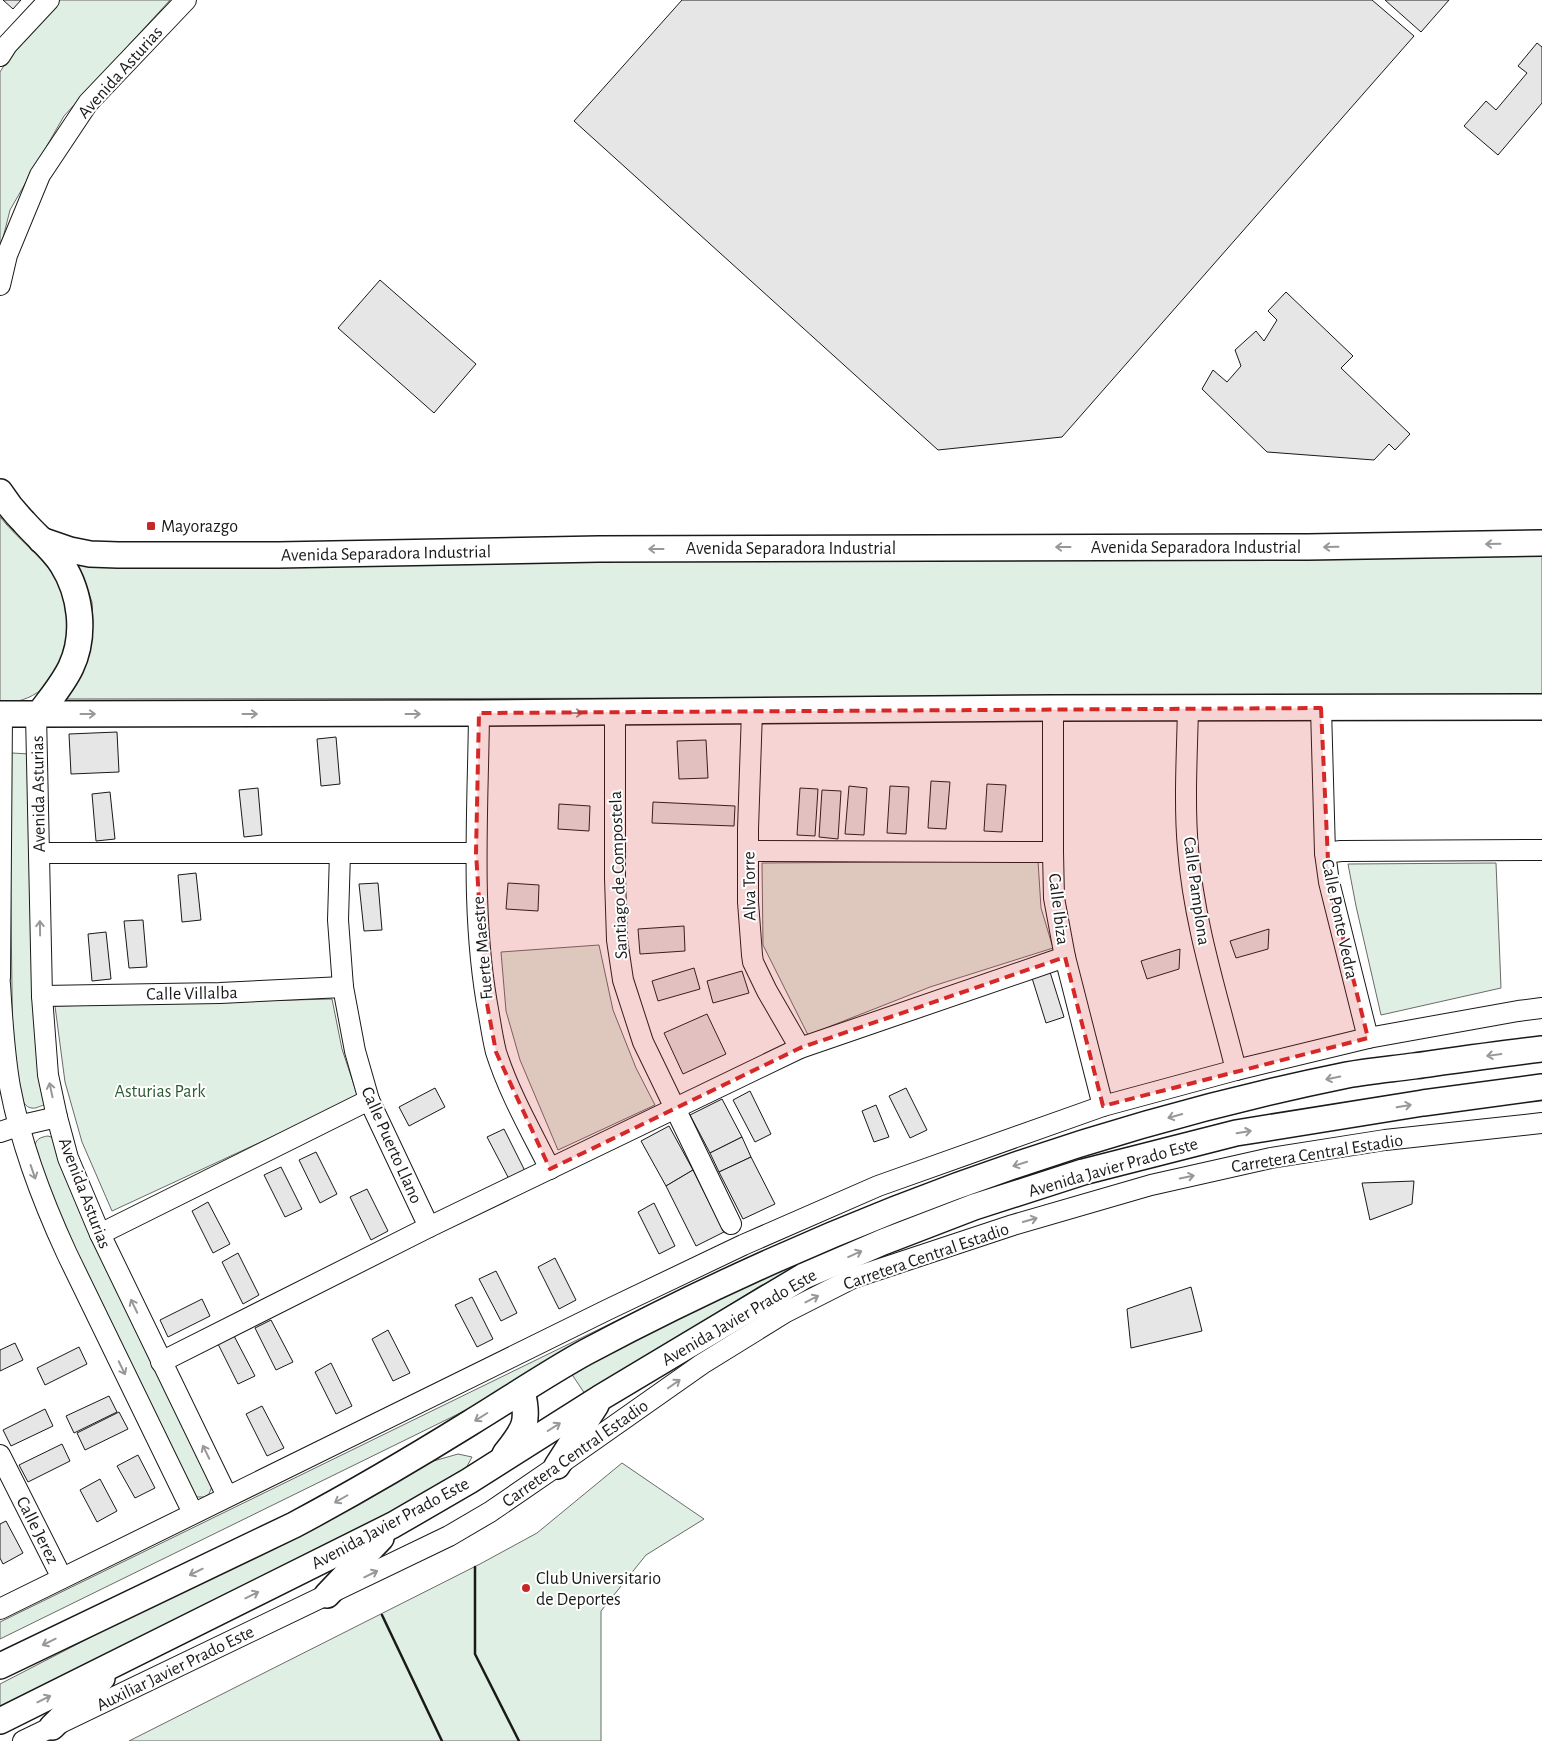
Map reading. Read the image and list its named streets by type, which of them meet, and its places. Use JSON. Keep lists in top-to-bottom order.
{
  "streets": {
    "main road": ["Avenida Separadora Industrial", "Avenida Javier Prado Este"],
    "street": [
      "Avenida Asturias",
      "Santiago de Compostela",
      "Alva Torre",
      "Calle Pamplona",
      "Calle Ibiza",
      "Calle Ponte Vedra",
      "Fuerte Maestre",
      "Calle Villalba",
      "Calle Puerto Llano",
      "Carretera Central Estadio",
      "Calle Jerez",
      "Auxiliar Javier Prado Este"
    ]
  },
  "crossings": [
    ["Avenida Asturias", "Calle Villalba"],
    ["Calle Villalba", "Calle Puerto Llano"],
    ["Carretera Central Estadio", "Auxiliar Javier Prado Este"]
  ],
  "parks": ["Asturias Park"],
  "places": {
    "transit": ["Mayorazgo"],
    "other": ["Club Universitario de Deportes"]
  }
}
